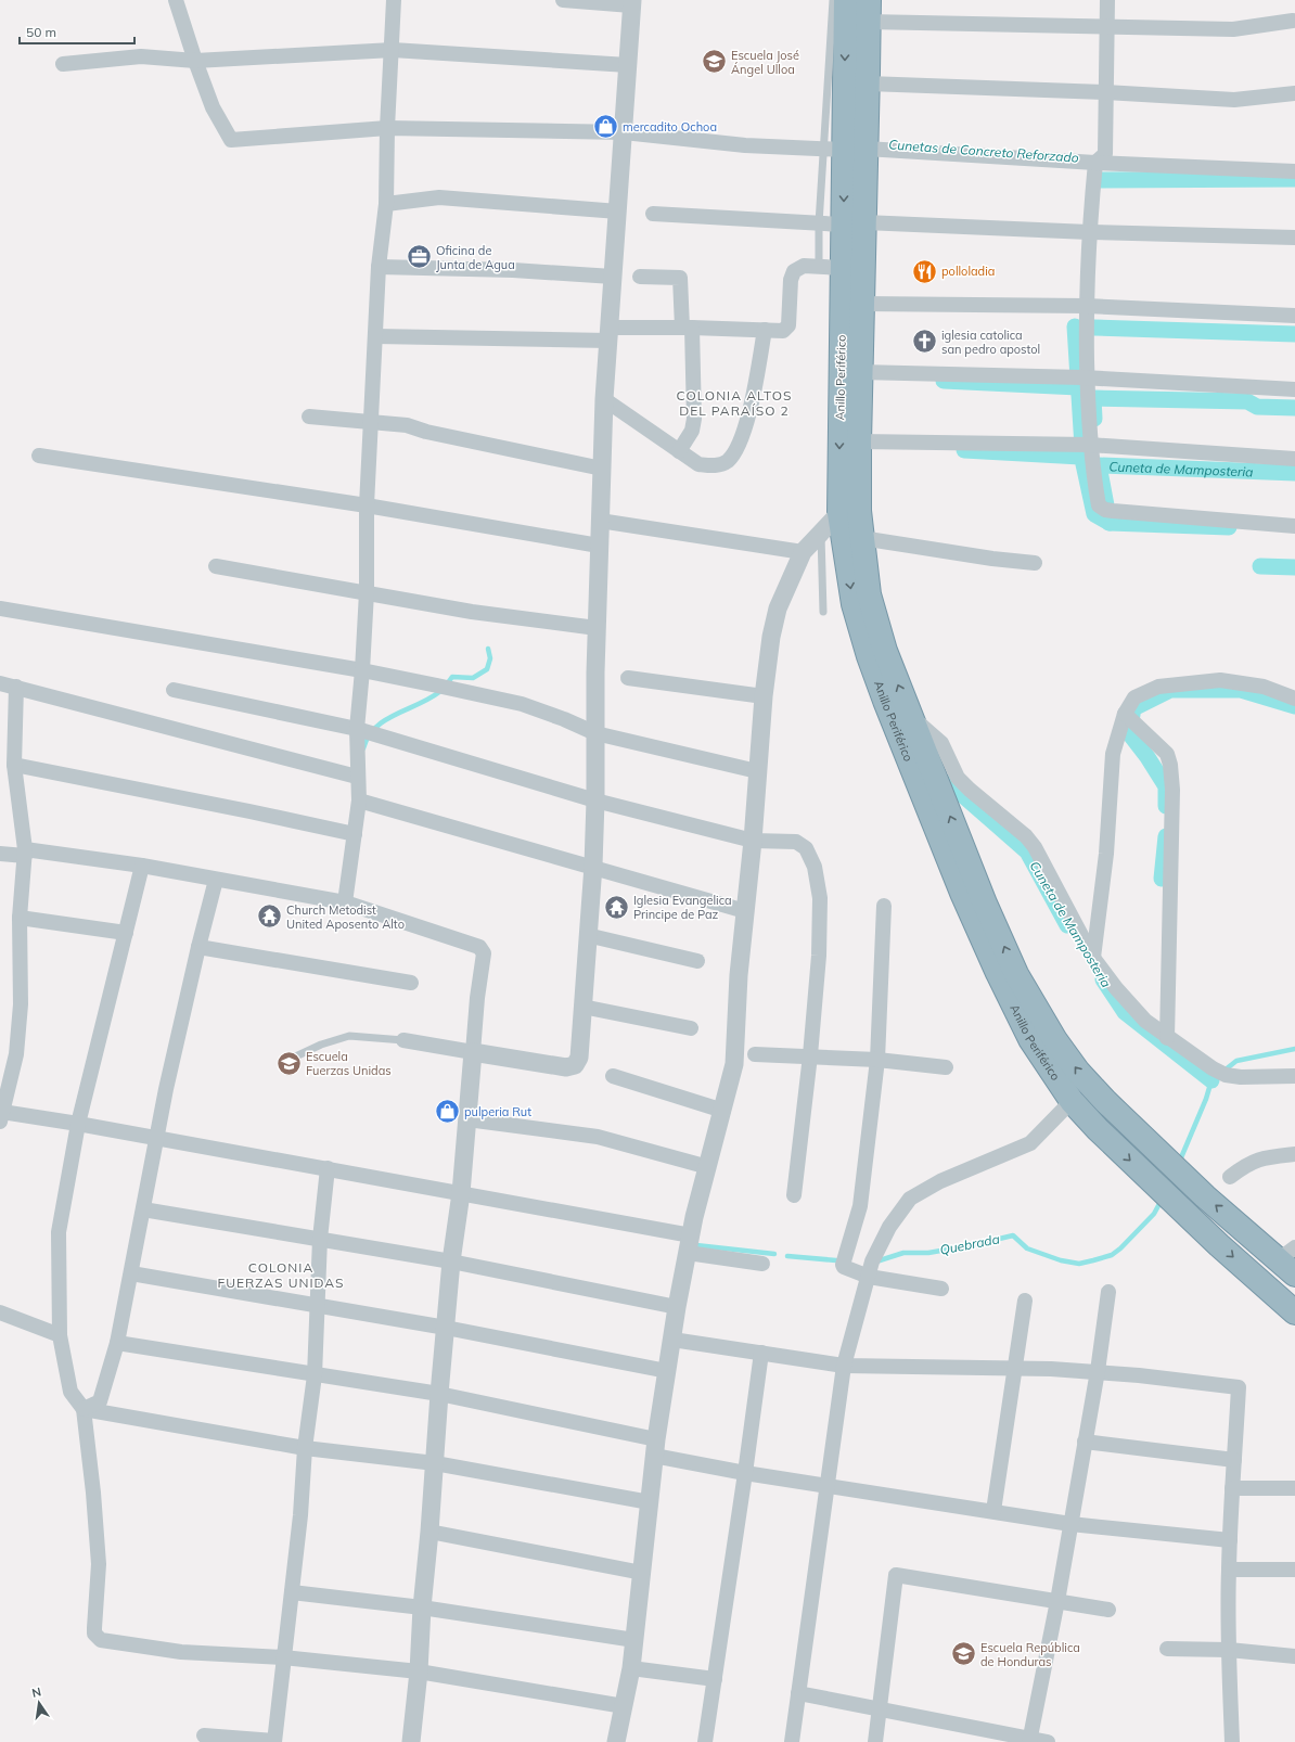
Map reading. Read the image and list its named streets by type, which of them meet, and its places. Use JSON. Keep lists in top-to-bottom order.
{
  "streets": {
    "highway": ["Anillo Periférico"]
  },
  "districts": ["COLONIA ALTOS DEL PARAÍSO 2", "COLONIA FUERZAS UNIDAS"],
  "water": ["Cunetas de Concreto Reforzado", "Cuneta de Mamposteria", "Quebrada"],
  "places": {
    "school or university": ["Escuela José Ángel Ulloa", "Escuela Fuerzas Unidas", "Escuela República de Honduras"],
    "shop": ["mercadito Ochoa", "pulperia Rut"],
    "office": ["Oficina de Junta de Agua"],
    "restaurant": ["polloladia"],
    "church": ["iglesia catolica san pedro apostol"],
    "temple": ["Iglesia Evangelica Principe de Paz", "Church Metodist United Aposento Alto"]
  },
  "scale_bar": "50 m",
  "north": "top"
}
